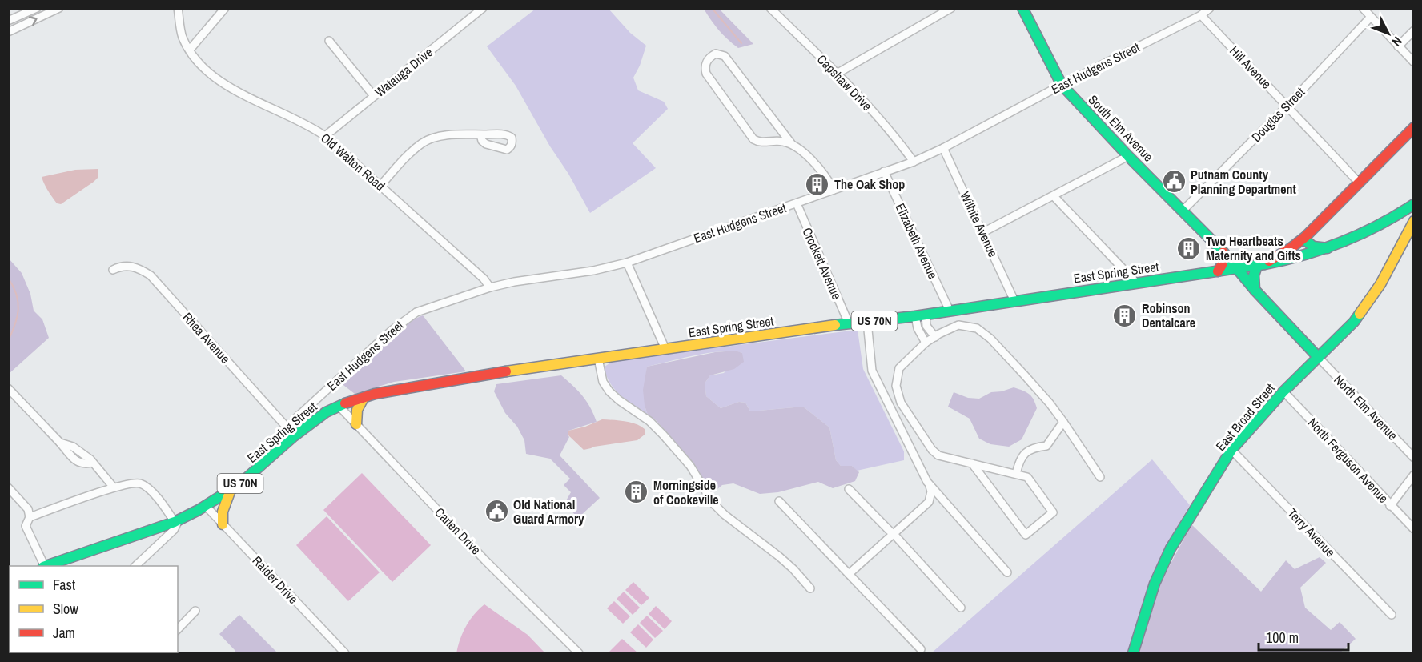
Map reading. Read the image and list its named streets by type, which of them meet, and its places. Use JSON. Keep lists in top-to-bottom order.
{
  "streets": {
    "main road": [
      "South Elm Avenue",
      "East Spring Street",
      "US 70N",
      "East Broad Street"
    ],
    "street": [
      "Hill Avenue",
      "East Hudgens Street",
      "Watauga Drive",
      "Capshaw Drive",
      "Douglas Street",
      "Old Walton Road",
      "Wilhite Avenue",
      "Elizabeth Avenue",
      "Crockett Avenue",
      "Rhea Avenue",
      "North Elm Avenue",
      "North Ferguson Avenue",
      "Carlen Drive",
      "Terry Avenue",
      "Raider Drive"
    ]
  },
  "crossings": [
    ["Hill Avenue", "East Hudgens Street"],
    ["Hill Avenue", "Douglas Street"],
    ["Hill Avenue", "East Spring Street"],
    ["East Hudgens Street", "Capshaw Drive"],
    ["East Hudgens Street", "South Elm Avenue"],
    ["East Hudgens Street", "Old Walton Road"],
    ["East Hudgens Street", "Wilhite Avenue"],
    ["East Hudgens Street", "Elizabeth Avenue"],
    ["East Hudgens Street", "Crockett Avenue"],
    ["East Hudgens Street", "East Spring Street"],
    ["East Hudgens Street", "Rhea Avenue"],
    ["Watauga Drive", "Old Walton Road"],
    ["Douglas Street", "South Elm Avenue"],
    ["South Elm Avenue", "East Spring Street"],
    ["South Elm Avenue", "North Elm Avenue"],
    ["South Elm Avenue", "East Broad Street"],
    ["Wilhite Avenue", "East Spring Street"],
    ["Elizabeth Avenue", "East Spring Street"],
    ["Crockett Avenue", "East Spring Street"],
    ["East Spring Street", "Rhea Avenue"],
    ["East Spring Street", "Carlen Drive"],
    ["East Spring Street", "Raider Drive"],
    ["North Elm Avenue", "East Broad Street"],
    ["East Broad Street", "North Ferguson Avenue"],
    ["East Broad Street", "Terry Avenue"]
  ],
  "places": {
    "public building": ["Putnam County Planning Department", "Old National Guard Armory"],
    "building": [
      "The Oak Shop",
      "Two Heartbeats Maternity and Gifts",
      "Robinson Dentalcare",
      "Morningside of Cookeville"
    ]
  },
  "legend": ["Fast", "Slow", "Jam"],
  "scale_bar": "100 m",
  "north": "bottom right"
}
